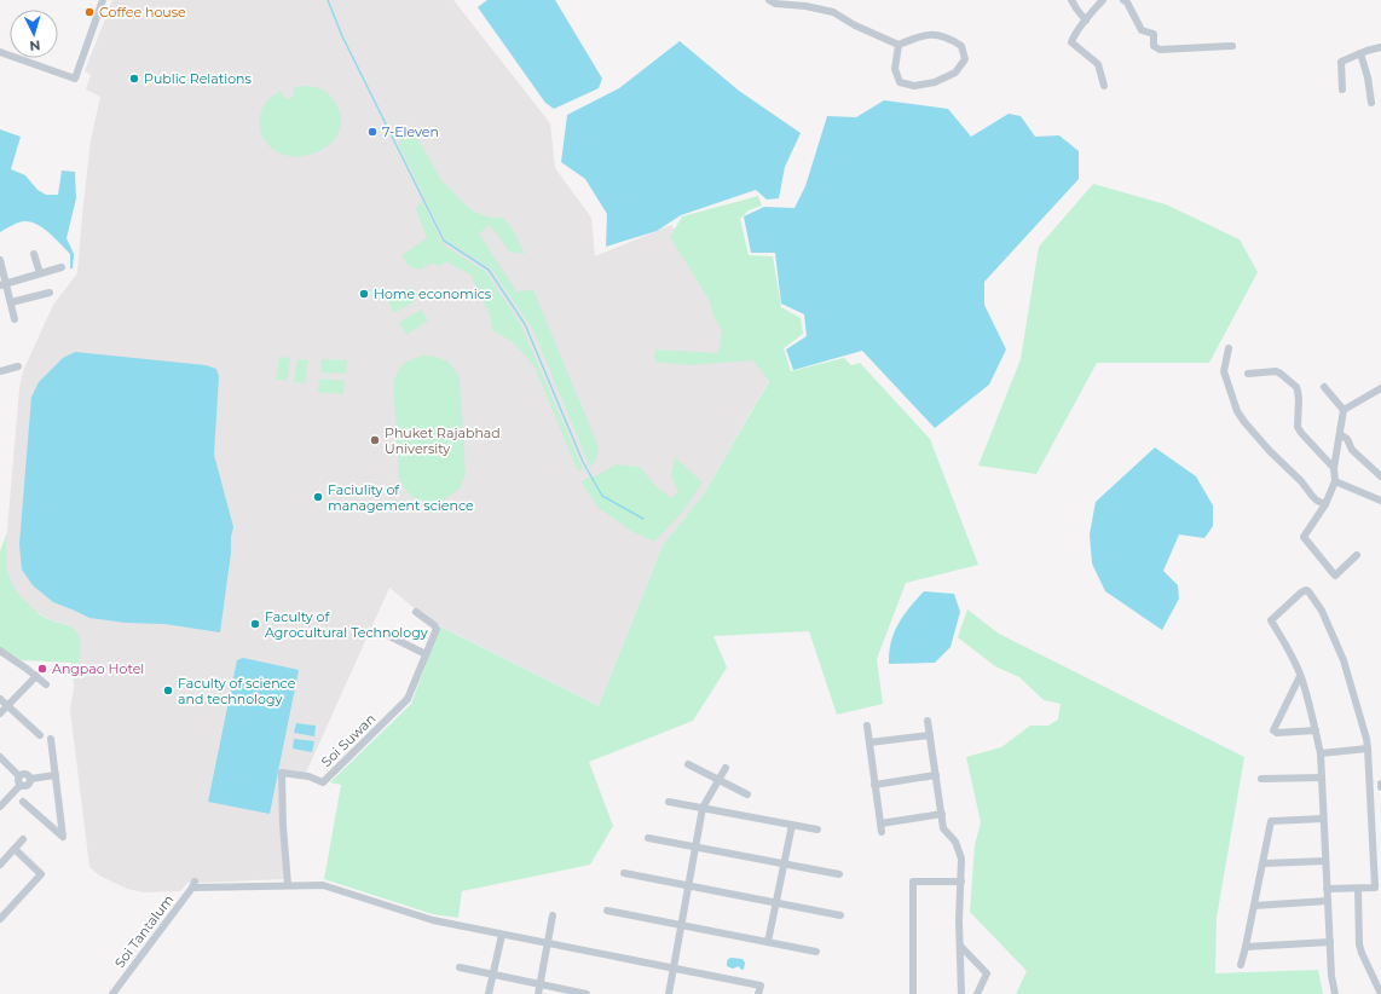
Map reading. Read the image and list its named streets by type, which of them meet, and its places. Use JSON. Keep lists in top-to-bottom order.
{
  "streets": {
    "street": ["Soi Suwan", "Soi Tantalum"]
  },
  "crossings": [
    ["Soi Suwan", "Soi Tantalum"]
  ],
  "places": [
    "Coffee house",
    "Public Relations",
    "7-Eleven",
    "Home economics",
    "Phuket Rajabhad University",
    "Faciulity of management science",
    "Faculty of Agrocultural Technology",
    "Angpao Hotel",
    "Faculty of science and technology"
  ],
  "north": "bottom"
}
